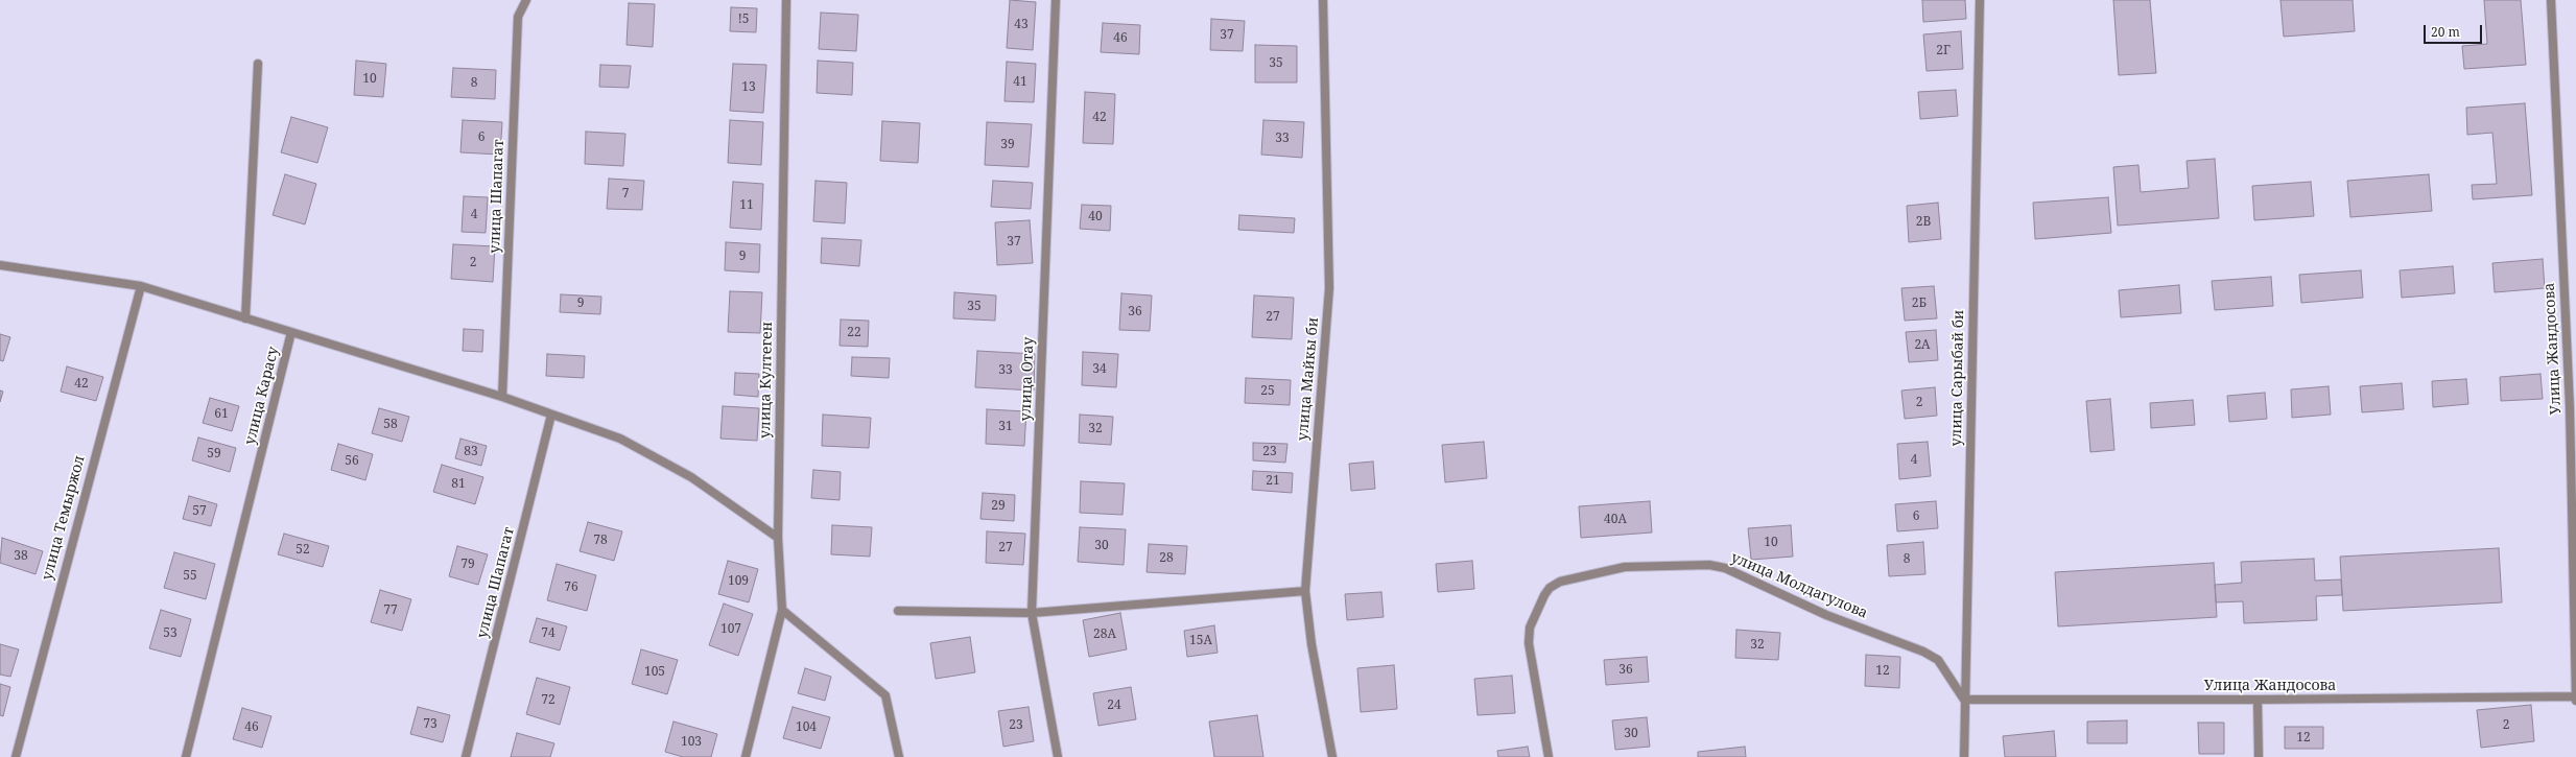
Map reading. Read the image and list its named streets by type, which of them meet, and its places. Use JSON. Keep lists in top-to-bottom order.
{
  "streets": {
    "street": [
      "улица Шапагат",
      "Улица Жандосова",
      "улица Сарыбай би",
      "улица Отау",
      "улица Майкы би",
      "улица Култеген",
      "улица Карасу",
      "улица Темыржол",
      "улица Молдагулова"
    ]
  },
  "crossings": [
    ["Улица Жандосова", "улица Сарыбай би"],
    ["Улица Жандосова", "улица Молдагулова"],
    ["улица Сарыбай би", "улица Молдагулова"],
    ["улица Карасу", "улица Темыржол"]
  ],
  "house_numbers": [
    "!5",
    "43",
    "37",
    "46",
    "2Г",
    "35",
    "10",
    "41",
    "8",
    "13",
    "42",
    "6",
    "33",
    "39",
    "7",
    "11",
    "4",
    "40",
    "2В",
    "37",
    "9",
    "2",
    "9",
    "2Б",
    "35",
    "36",
    "27",
    "22",
    "2А",
    "34",
    "33",
    "42",
    "25",
    "2",
    "61",
    "58",
    "31",
    "32",
    "83",
    "23",
    "59",
    "4",
    "56",
    "21",
    "81",
    "29",
    "57",
    "6",
    "40А",
    "78",
    "10",
    "30",
    "27",
    "52",
    "38",
    "28",
    "8",
    "79",
    "55",
    "109",
    "76",
    "77",
    "107",
    "53",
    "74",
    "28А",
    "15А",
    "32",
    "36",
    "12",
    "105",
    "72",
    "24",
    "73",
    "23",
    "2",
    "46",
    "104",
    "30",
    "12",
    "103"
  ],
  "scale_bar": "20 m"
}
